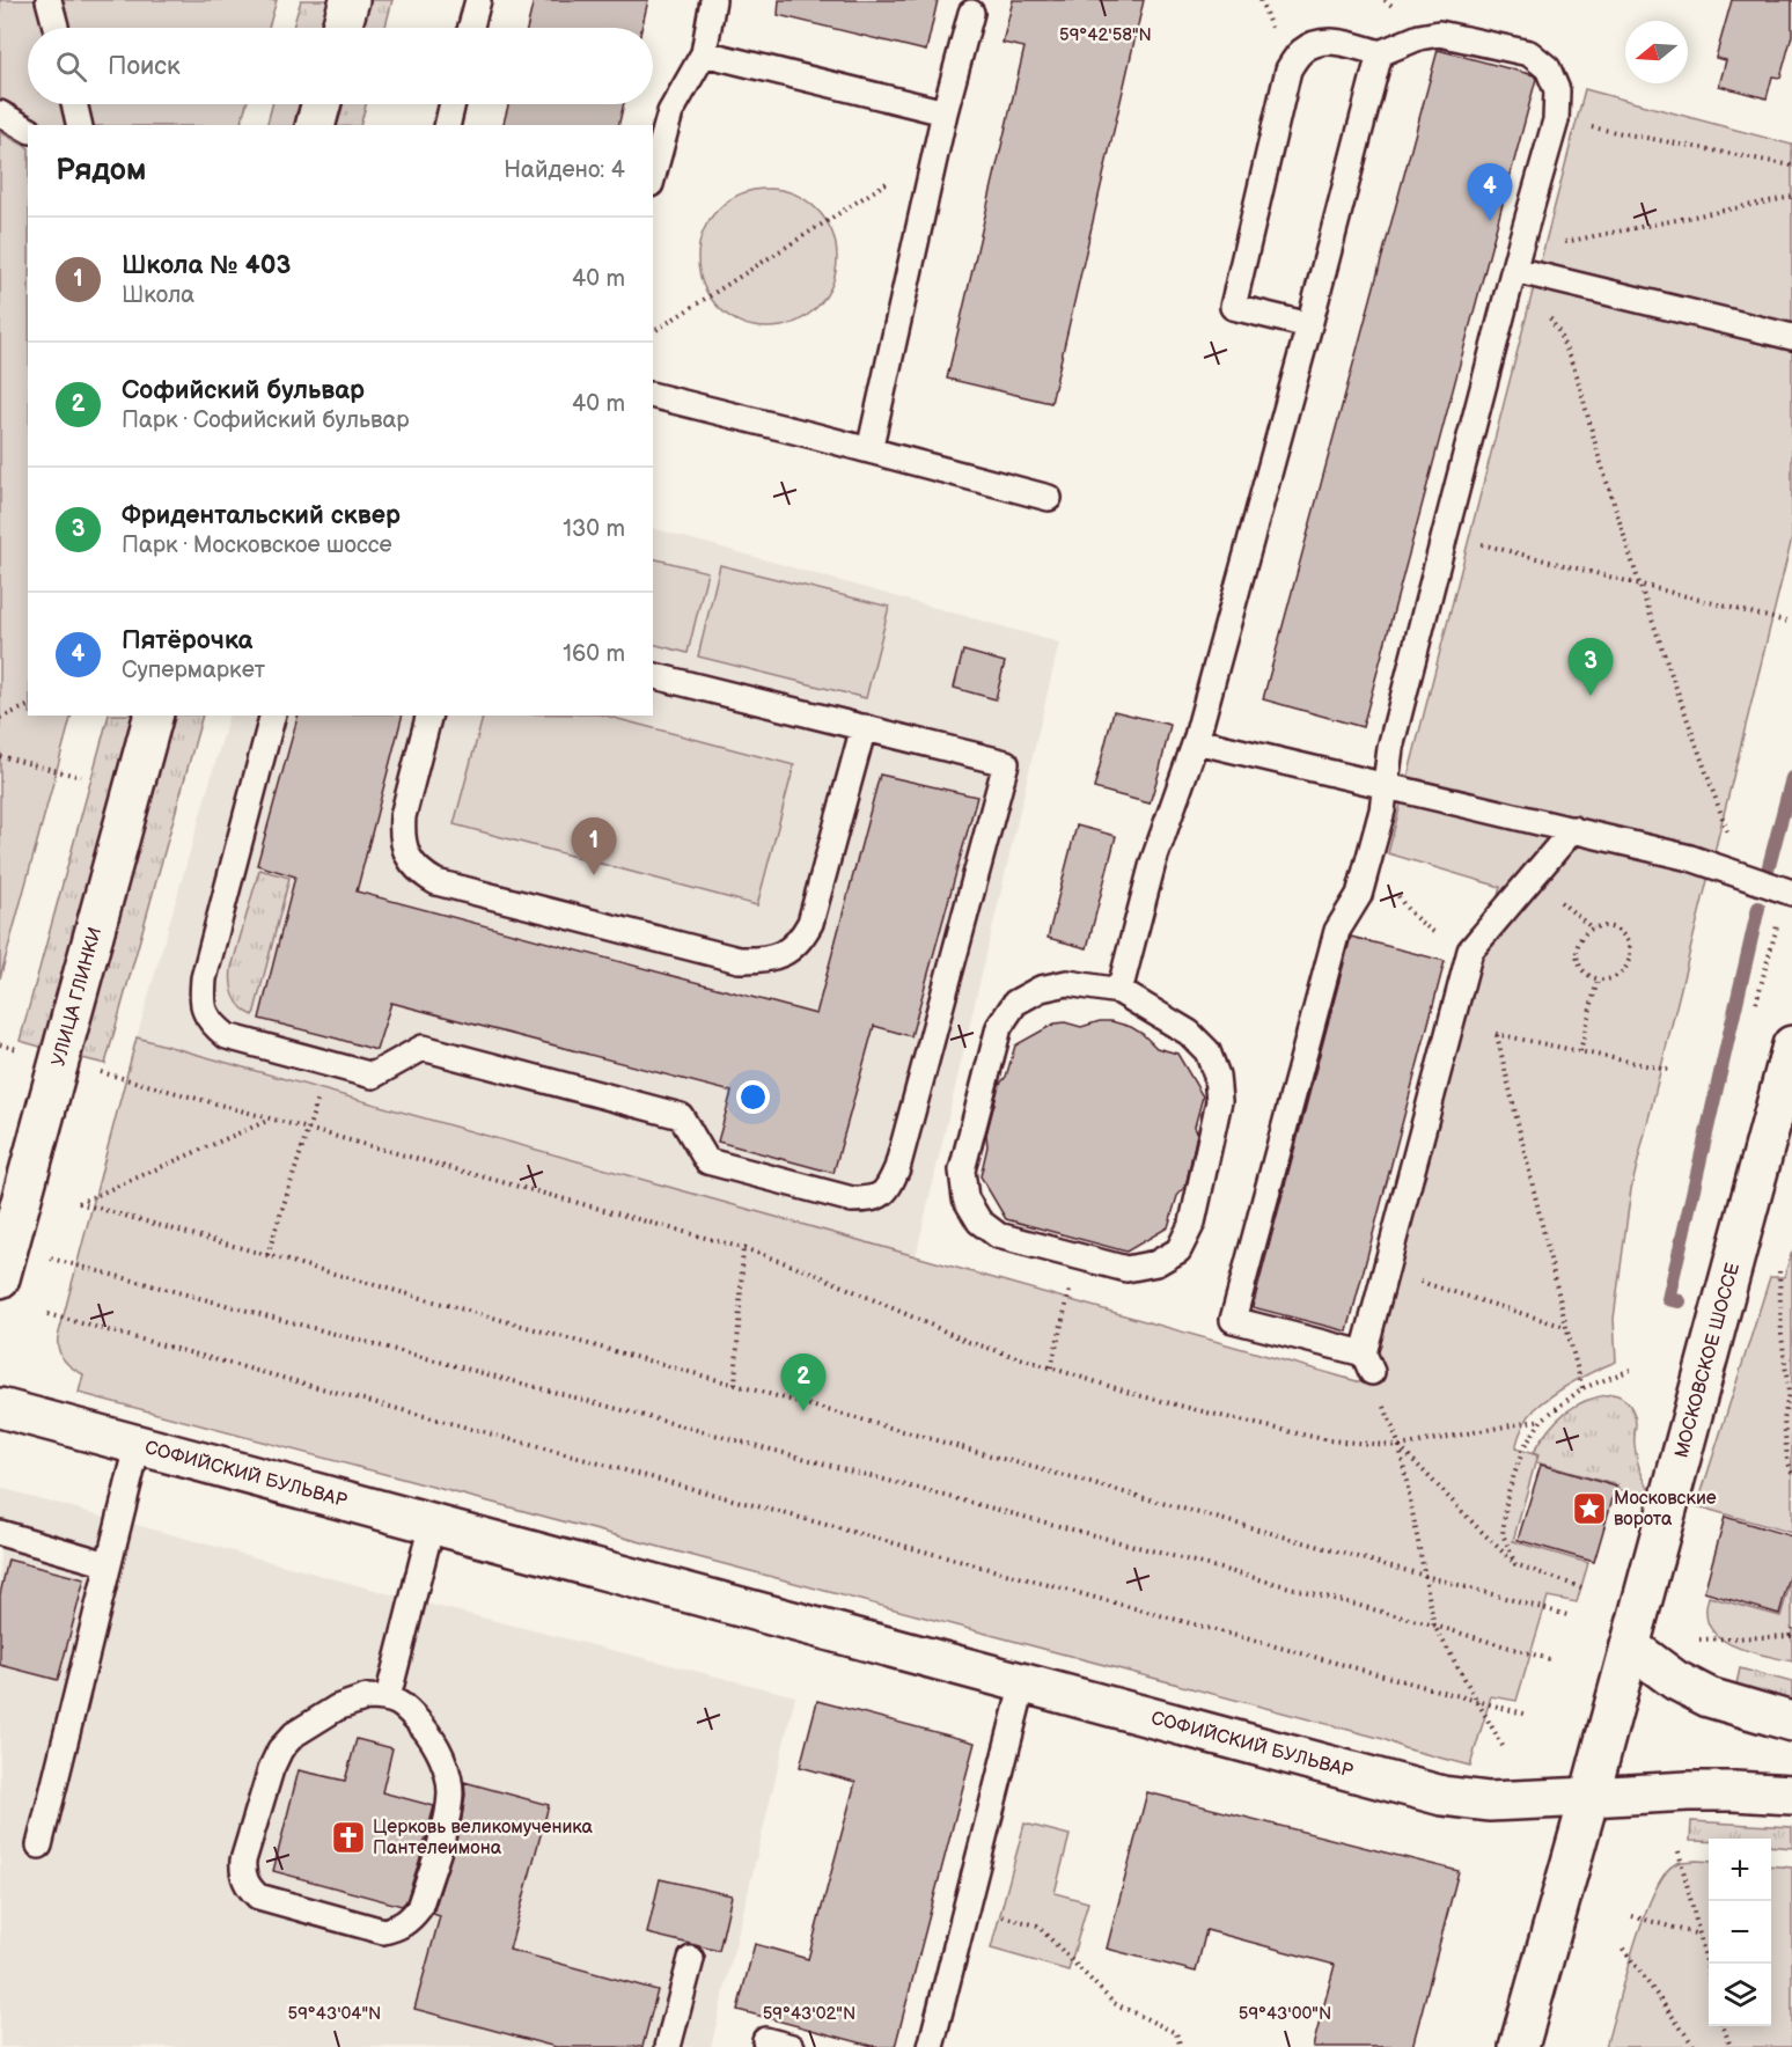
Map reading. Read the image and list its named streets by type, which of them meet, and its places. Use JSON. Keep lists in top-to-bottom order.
{
  "streets": {
    "main road": ["УЛИЦА ГЛИНКИ", "МОСКОВСКОЕ ШОССЕ", "СОФИЙСКИЙ БУЛЬВАР"]
  },
  "crossings": [
    ["МОСКОВСКОЕ ШОССЕ", "СОФИЙСКИЙ БУЛЬВАР"]
  ],
  "places": {
    "place": ["Московские ворота"],
    "church": ["Церковь великомученика Пантелеимона"]
  },
  "north": "left",
  "page": {
    "search": "Поиск",
    "heading": ["Рядом", "Найдено: 4"],
    "pins": [
      "4",
      "3",
      "1",
      "2"
    ],
    "list": [
      {
        "mark": "1",
        "name": "Школа № 403",
        "note": "Школа",
        "value": "40 m"
      },
      {
        "mark": "2",
        "name": "Софийский бульвар",
        "note": "Парк · Софийский бульвар",
        "value": "40 m"
      },
      {
        "mark": "3",
        "name": "Фридентальский сквер",
        "note": "Парк · Московское шоссе",
        "value": "130 m"
      },
      {
        "mark": "4",
        "name": "Пятёрочка",
        "note": "Супермаркет",
        "value": "160 m"
      }
    ],
    "map_buttons": ["+", "−"]
  },
  "coordinates": [
    "59°42'58\"N",
    "59°43'04\"N",
    "59°43'02\"N",
    "59°43'00\"N"
  ]
}
